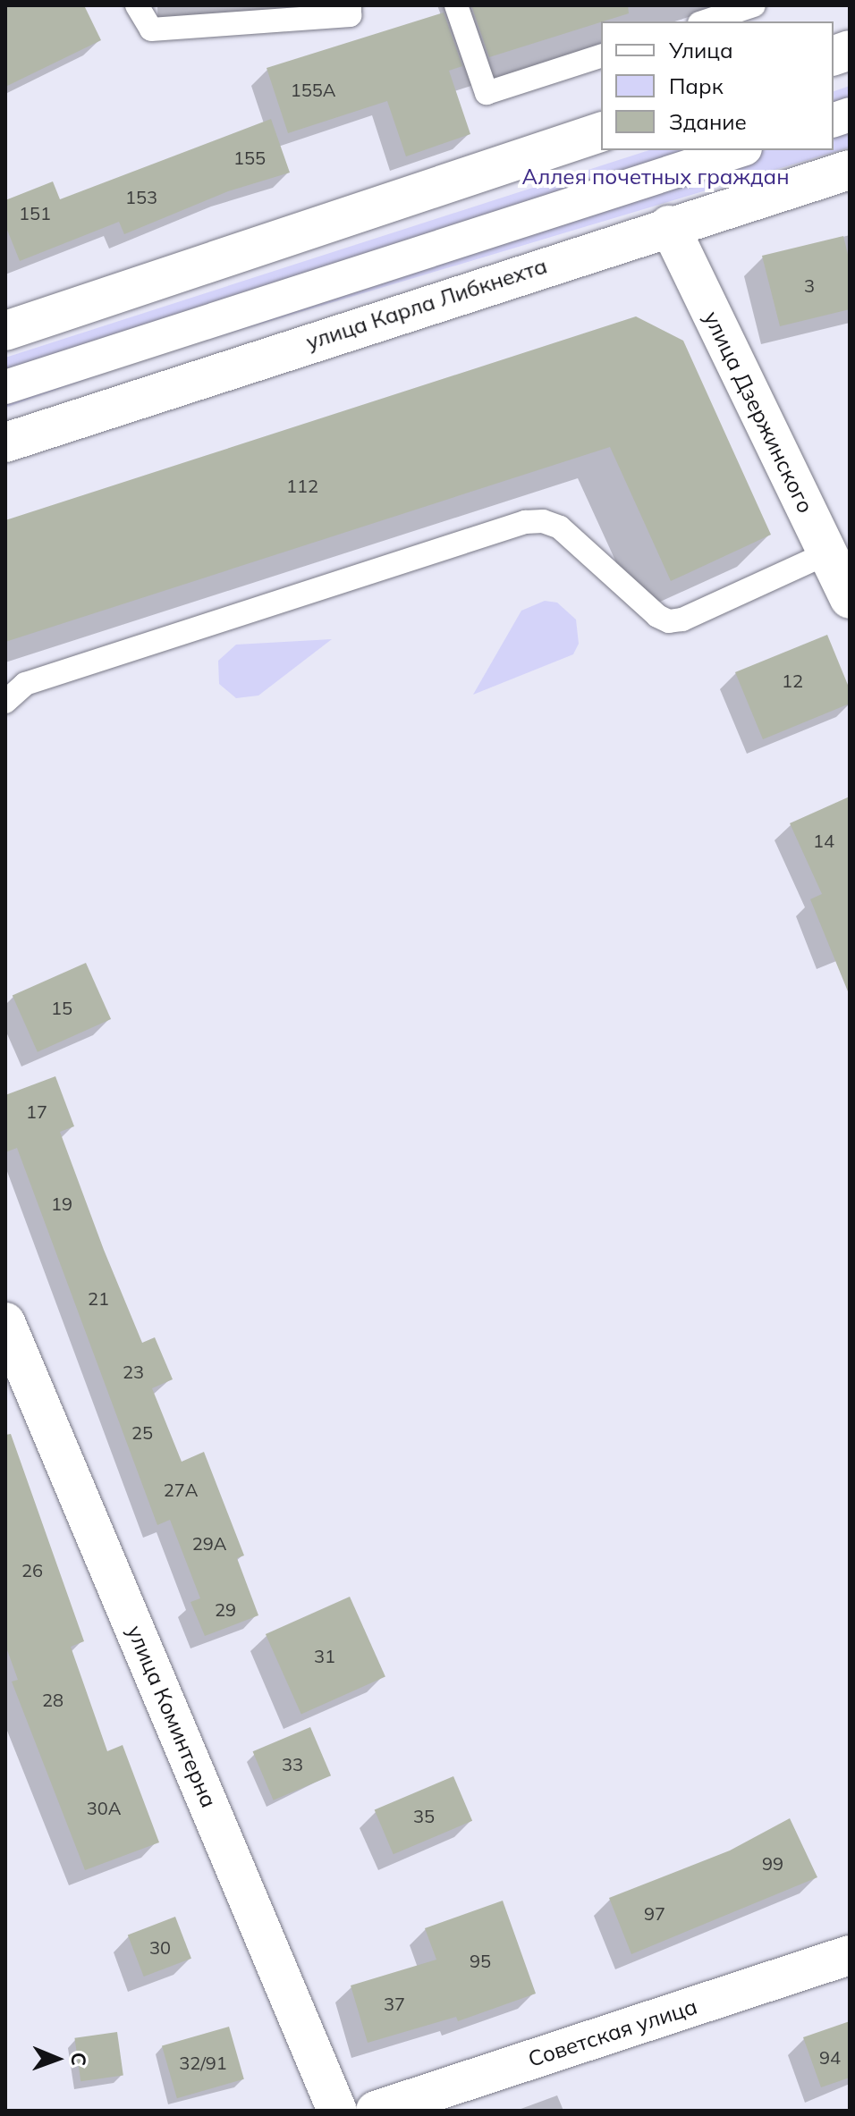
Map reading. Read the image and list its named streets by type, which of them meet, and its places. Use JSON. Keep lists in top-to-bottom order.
{
  "streets": {
    "street": [
      "улица Карла Либкнехта",
      "улица Дзержинского",
      "улица Коминтерна",
      "Советская улица"
    ]
  },
  "crossings": [
    ["улица Карла Либкнехта", "улица Дзержинского"]
  ],
  "parks": ["Аллея почетных граждан"],
  "house_numbers": [
    "155А",
    "155",
    "153",
    "151",
    "3",
    "112",
    "12",
    "14",
    "15",
    "17",
    "19",
    "21",
    "23",
    "25",
    "27А",
    "29А",
    "26",
    "29",
    "31",
    "28",
    "33",
    "30А",
    "35",
    "99",
    "97",
    "30",
    "95",
    "37",
    "94",
    "32/91"
  ],
  "legend": ["Улица", "Парк", "Здание"],
  "north": "right"
}
